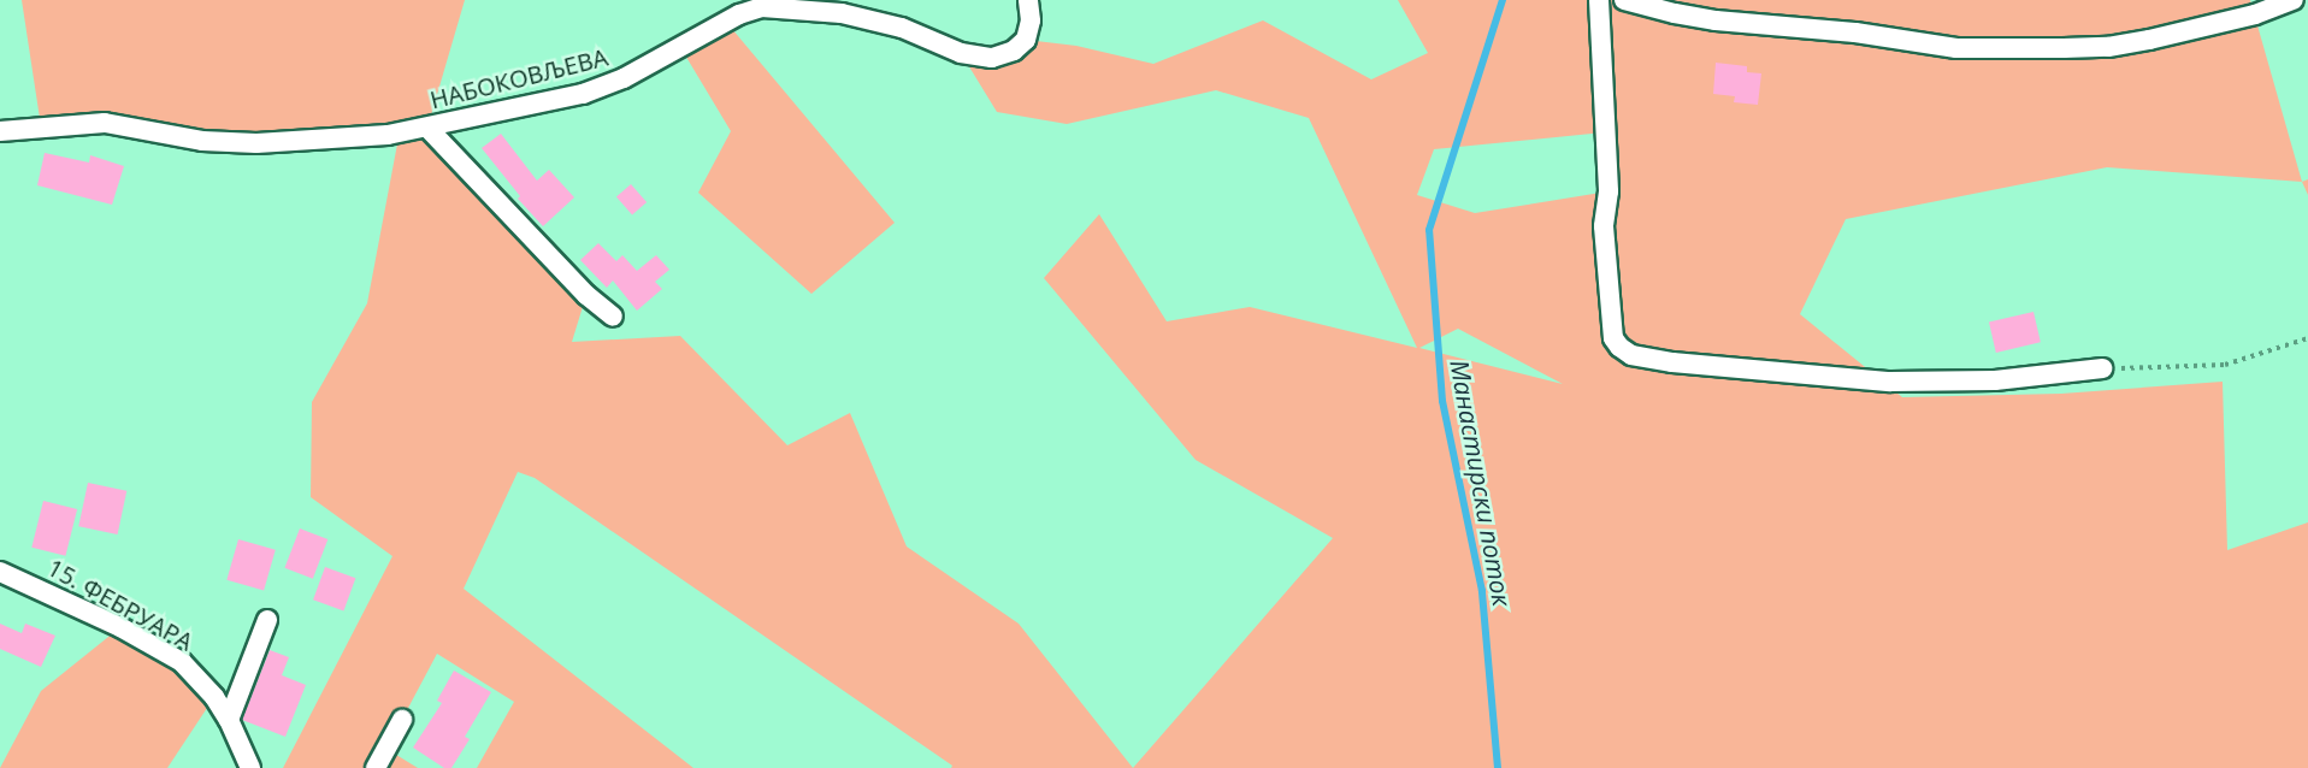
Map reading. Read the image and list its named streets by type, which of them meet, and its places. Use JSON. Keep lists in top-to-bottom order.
{
  "streets": {
    "street": ["НАБОКОВЉЕВА", "15. ФЕБРУАРА"]
  },
  "water": ["Манастирски поток"]
}
